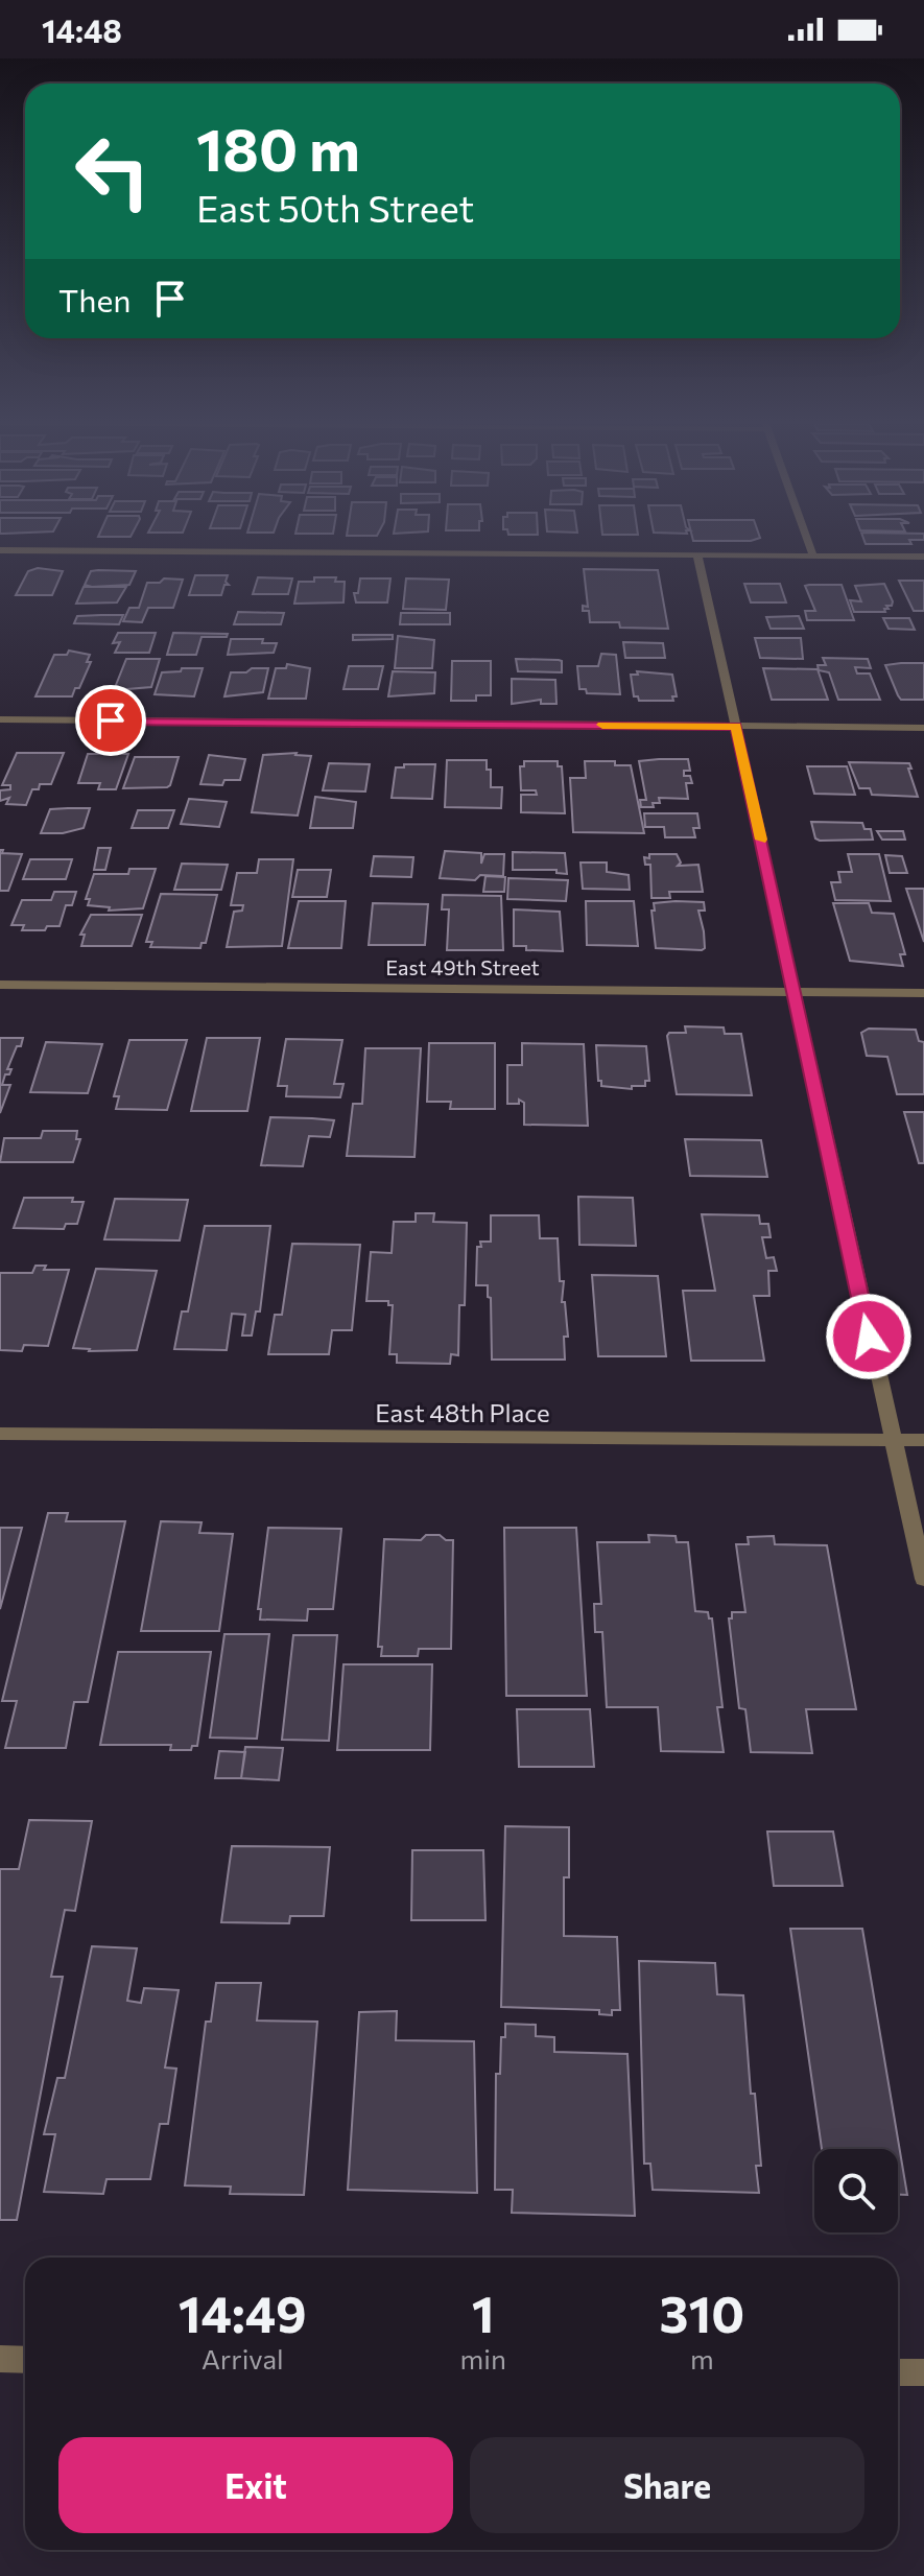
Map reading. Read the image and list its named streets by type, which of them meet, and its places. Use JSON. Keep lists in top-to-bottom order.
{
  "streets": {
    "street": ["East 49th Street", "East 48th Place"]
  },
  "page": {
    "status": "14:48",
    "turn": ["180 m", "East 50th Street"],
    "then": "Then",
    "eta": [
      "14:49",
      "Arrival",
      "1",
      "min",
      "310",
      "m"
    ],
    "buttons": ["Exit", "Share"]
  }
}
